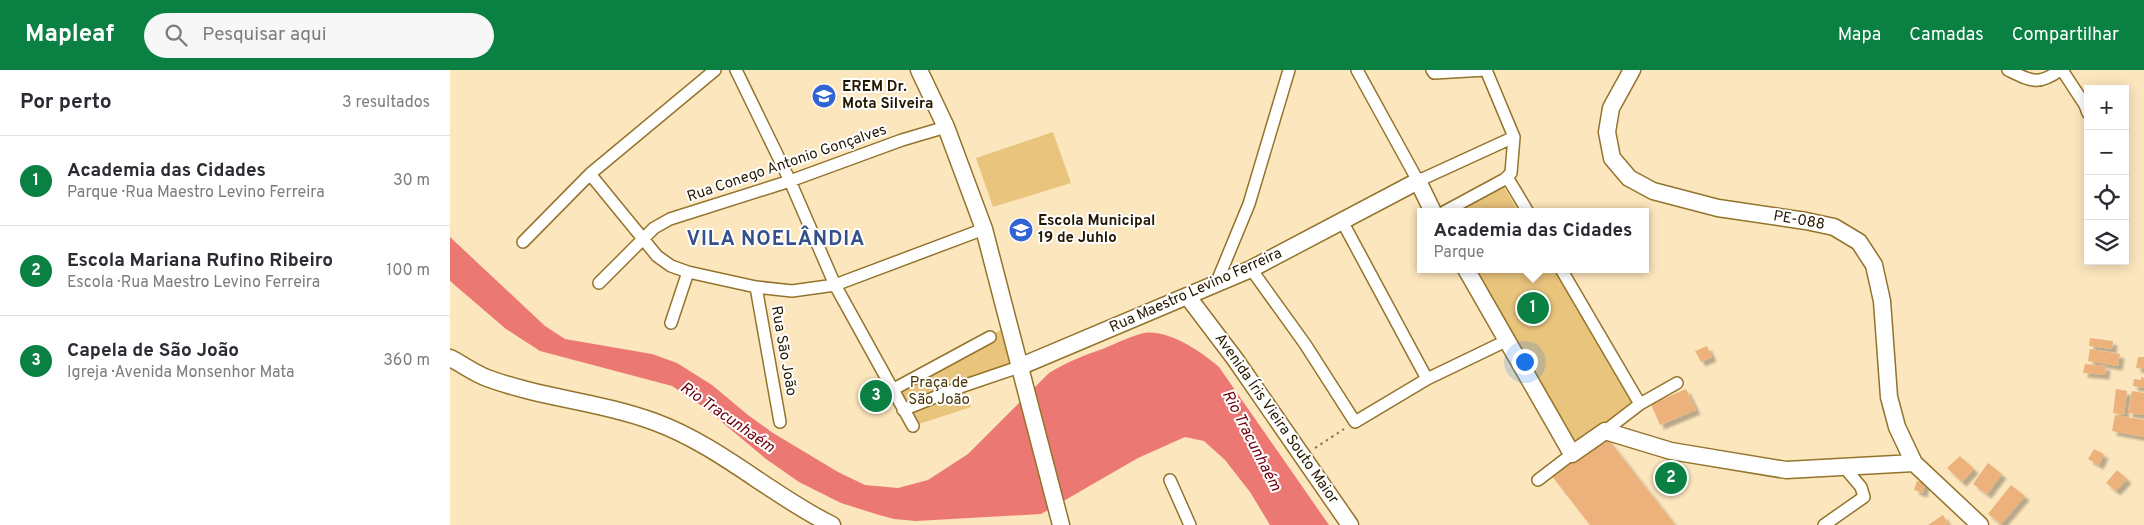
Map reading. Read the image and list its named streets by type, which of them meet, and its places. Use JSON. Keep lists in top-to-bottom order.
{
  "streets": {
    "street": [
      "Rua Conego Antonio Gonçalves",
      "PE-088",
      "Rua Maestro Levino Ferreira",
      "Rua São João",
      "Avenida Íris Vieira Souto Maior"
    ]
  },
  "crossings": [
    ["Rua Maestro Levino Ferreira", "Avenida Íris Vieira Souto Maior"]
  ],
  "districts": ["VILA NOELÂNDIA"],
  "water": ["Rio Tracunhaém"],
  "parks": ["Praça de São João"],
  "places": {
    "school or university": ["EREM Dr. Mota Silveira", "Escola Municipal 19 de Juhlo"]
  },
  "page": {
    "header": "Mapleaf",
    "search": "Pesquisar aqui",
    "nav": ["Mapa", "Camadas", "Compartilhar"],
    "heading": ["Por perto", "3 resultados"],
    "map_buttons": ["+", "−"],
    "list": [
      {
        "mark": "1",
        "name": "Academia das Cidades",
        "note": "Parque · Rua Maestro Levino Ferreira",
        "value": "30 m"
      },
      {
        "mark": "2",
        "name": "Escola Mariana Rufino Ribeiro",
        "note": "Escola · Rua Maestro Levino Ferreira",
        "value": "100 m"
      },
      {
        "mark": "3",
        "name": "Capela de São João",
        "note": "Igreja · Avenida Monsenhor Mata",
        "value": "360 m"
      }
    ],
    "popup": ["Academia das Cidades", "Parque"],
    "pins": ["1", "3", "2"]
  }
}
